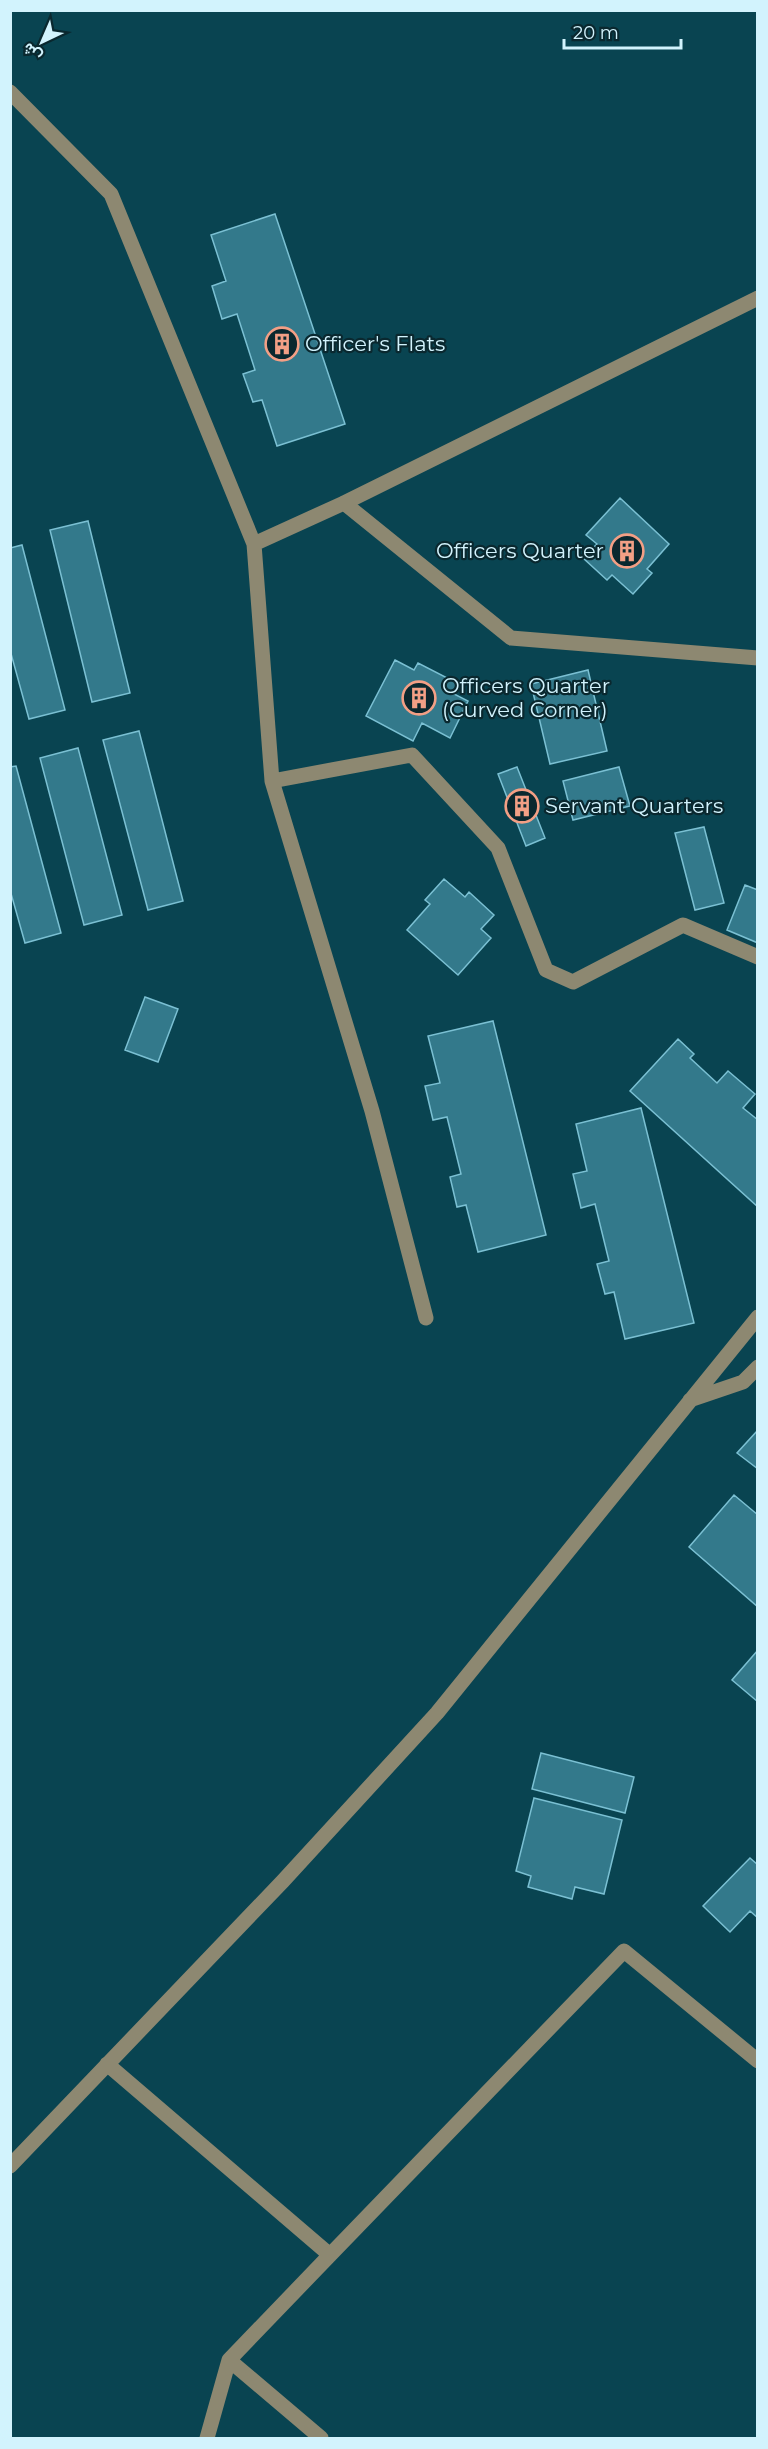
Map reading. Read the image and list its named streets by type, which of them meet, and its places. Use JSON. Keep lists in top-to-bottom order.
{
  "places": {
    "building": [
      "Officer's Flats",
      "Officers Quarter",
      "Officers Quarter (Curved Corner)",
      "Servant Quarters"
    ]
  },
  "scale_bar": "20 m",
  "north": "bottom left"
}
